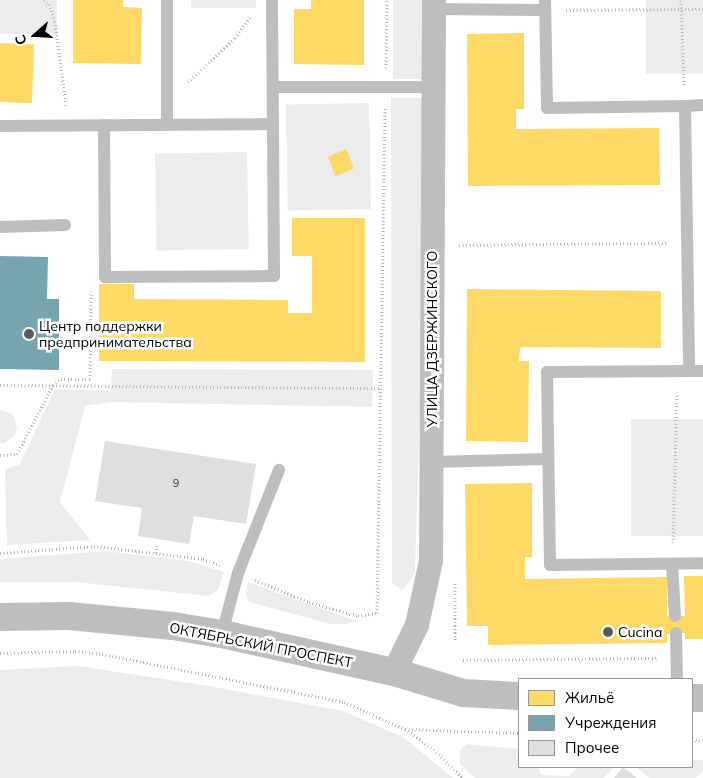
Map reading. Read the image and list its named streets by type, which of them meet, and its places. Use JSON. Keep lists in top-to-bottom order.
{
  "streets": {
    "street": ["УЛИЦА ДЗЕРЖИНСКОГО", "ОКТЯБРЬСКИЙ ПРОСПЕКТ"]
  },
  "crossings": [
    ["УЛИЦА ДЗЕРЖИНСКОГО", "ОКТЯБРЬСКИЙ ПРОСПЕКТ"]
  ],
  "places": ["Центр поддержки предпринимательства", "Cucina"],
  "house_numbers": ["9"],
  "legend": ["Жильё", "Учреждения", "Прочее"],
  "north": "left"
}
